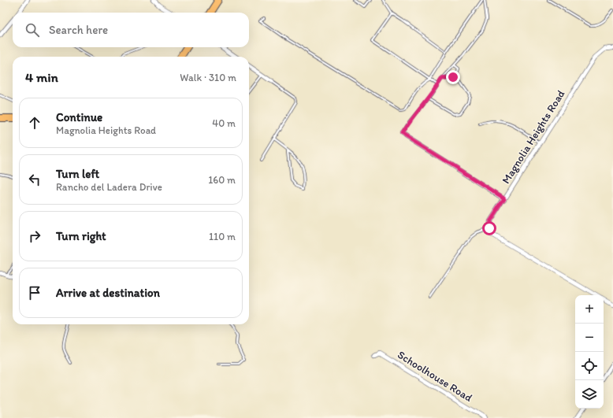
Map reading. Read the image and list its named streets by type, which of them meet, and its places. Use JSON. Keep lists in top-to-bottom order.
{
  "streets": {
    "street": ["Magnolia Heights Road", "Schoolhouse Road"]
  },
  "page": {
    "search": "Search here",
    "heading": ["4 min", "Walk · 310 m"],
    "list": [
      ["Continue", "Magnolia Heights Road", "40 m"],
      ["Turn left", "Rancho del Ladera Drive", "160 m"],
      ["Turn right", "110 m"],
      "Arrive at destination"
    ],
    "map_buttons": ["+", "−"]
  }
}
